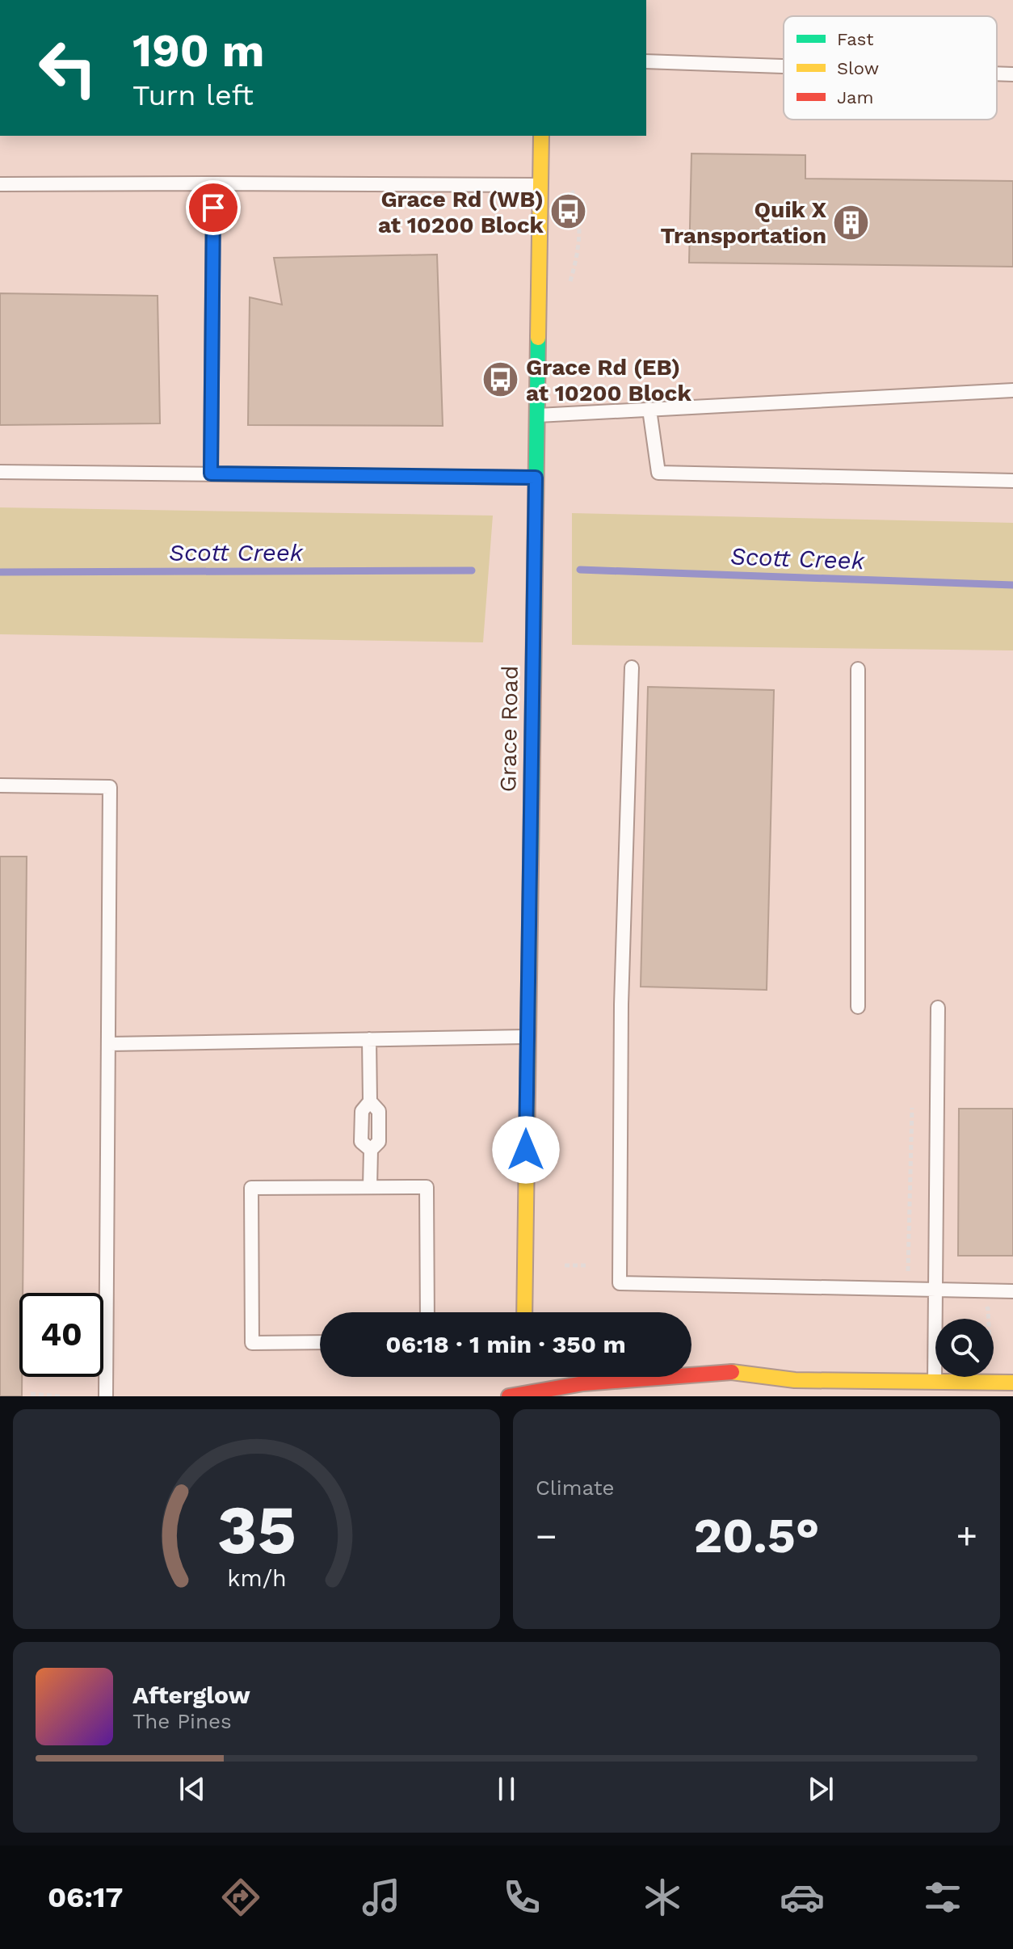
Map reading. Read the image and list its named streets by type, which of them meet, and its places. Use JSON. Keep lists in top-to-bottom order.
{
  "streets": {
    "street": ["Grace Road"]
  },
  "water": ["Scott Creek"],
  "places": {
    "bus stop": ["Grace Rd (WB) at 10200 Block", "Grace Rd (EB) at 10200 Block"],
    "building": ["Quik X Transportation"]
  },
  "legend": ["Fast", "Slow", "Jam"],
  "page": {
    "turn": ["190 m", "Turn left"],
    "limit": "40",
    "trip": "06:18 · 1 min · 350 m",
    "tile": "Climate",
    "heat": ["−", "20.5°", "+"],
    "song": ["Afterglow", "The Pines"],
    "tabs": "06:17",
    "gauge": ["35", "km/h"]
  }
}
